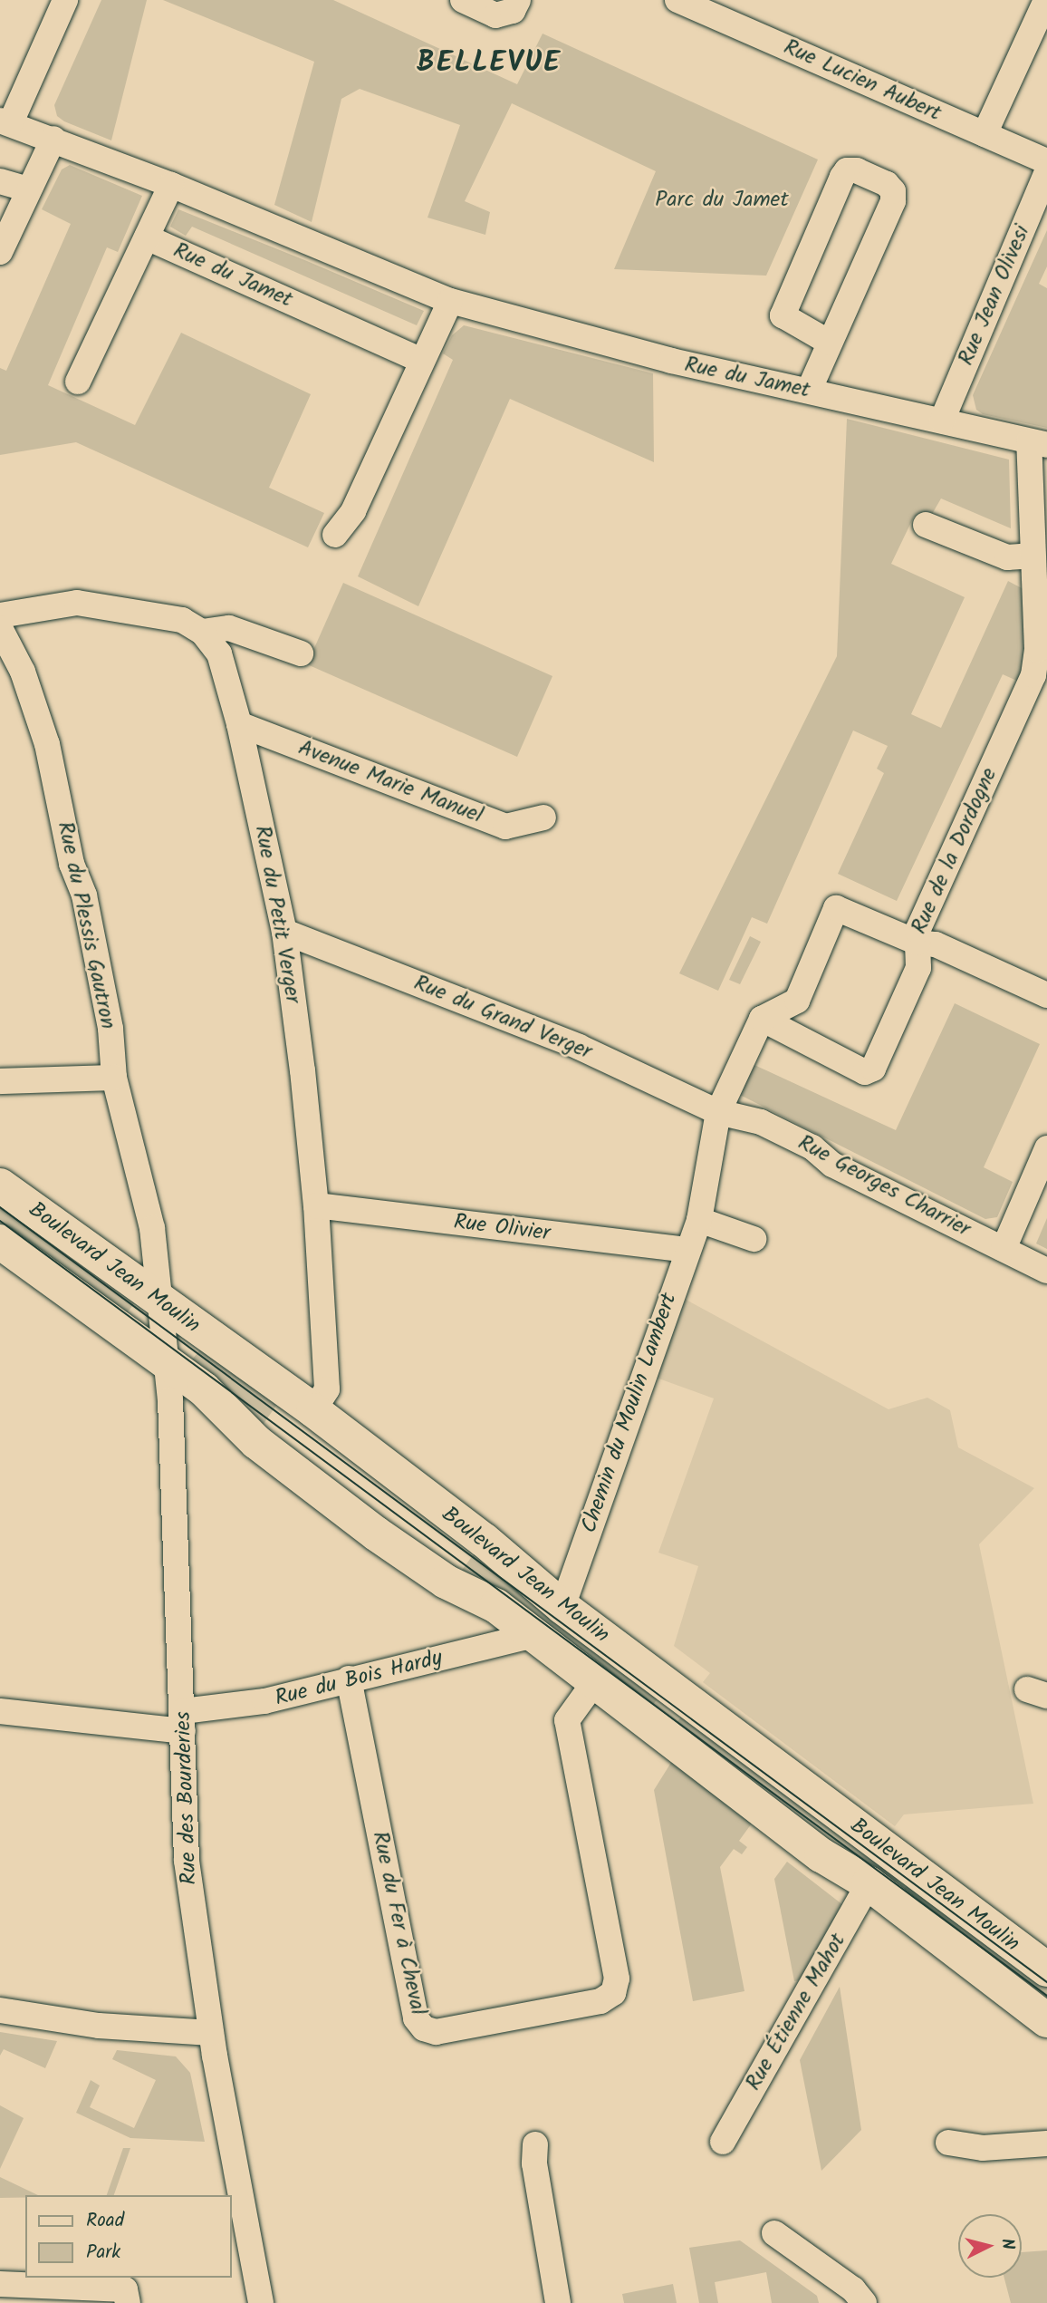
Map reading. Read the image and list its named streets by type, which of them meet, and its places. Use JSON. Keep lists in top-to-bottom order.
{
  "streets": {
    "main road": ["Boulevard Jean Moulin"],
    "street": [
      "Rue Lucien Aubert",
      "Rue du Jamet",
      "Rue Jean Olivesi",
      "Avenue Marie Manuel",
      "Rue de la Dordogne",
      "Rue du Petit Verger",
      "Rue du Plessis Gautron",
      "Rue du Grand Verger",
      "Rue Georges Charrier",
      "Rue Olivier",
      "Chemin du Moulin Lambert",
      "Rue du Bois Hardy",
      "Rue des Bourderies",
      "Rue du Fer à Cheval",
      "Rue Étienne Mahot"
    ]
  },
  "crossings": [
    ["Rue du Jamet", "Rue Jean Olivesi"],
    ["Rue du Jamet", "Rue de la Dordogne"],
    ["Avenue Marie Manuel", "Rue du Petit Verger"],
    ["Rue du Petit Verger", "Rue du Grand Verger"],
    ["Rue du Petit Verger", "Rue Olivier"],
    ["Rue du Petit Verger", "Boulevard Jean Moulin"],
    ["Rue du Plessis Gautron", "Boulevard Jean Moulin"],
    ["Rue du Plessis Gautron", "Rue des Bourderies"],
    ["Rue du Grand Verger", "Rue Georges Charrier"],
    ["Rue du Grand Verger", "Chemin du Moulin Lambert"],
    ["Rue Georges Charrier", "Chemin du Moulin Lambert"],
    ["Rue Olivier", "Chemin du Moulin Lambert"],
    ["Boulevard Jean Moulin", "Chemin du Moulin Lambert"],
    ["Boulevard Jean Moulin", "Rue du Bois Hardy"],
    ["Boulevard Jean Moulin", "Rue des Bourderies"],
    ["Boulevard Jean Moulin", "Rue du Fer à Cheval"],
    ["Boulevard Jean Moulin", "Rue Étienne Mahot"],
    ["Rue du Bois Hardy", "Rue des Bourderies"],
    ["Rue du Bois Hardy", "Rue du Fer à Cheval"]
  ],
  "districts": ["BELLEVUE"],
  "parks": ["Parc du Jamet"],
  "legend": ["Road", "Park"],
  "north": "right"
}
